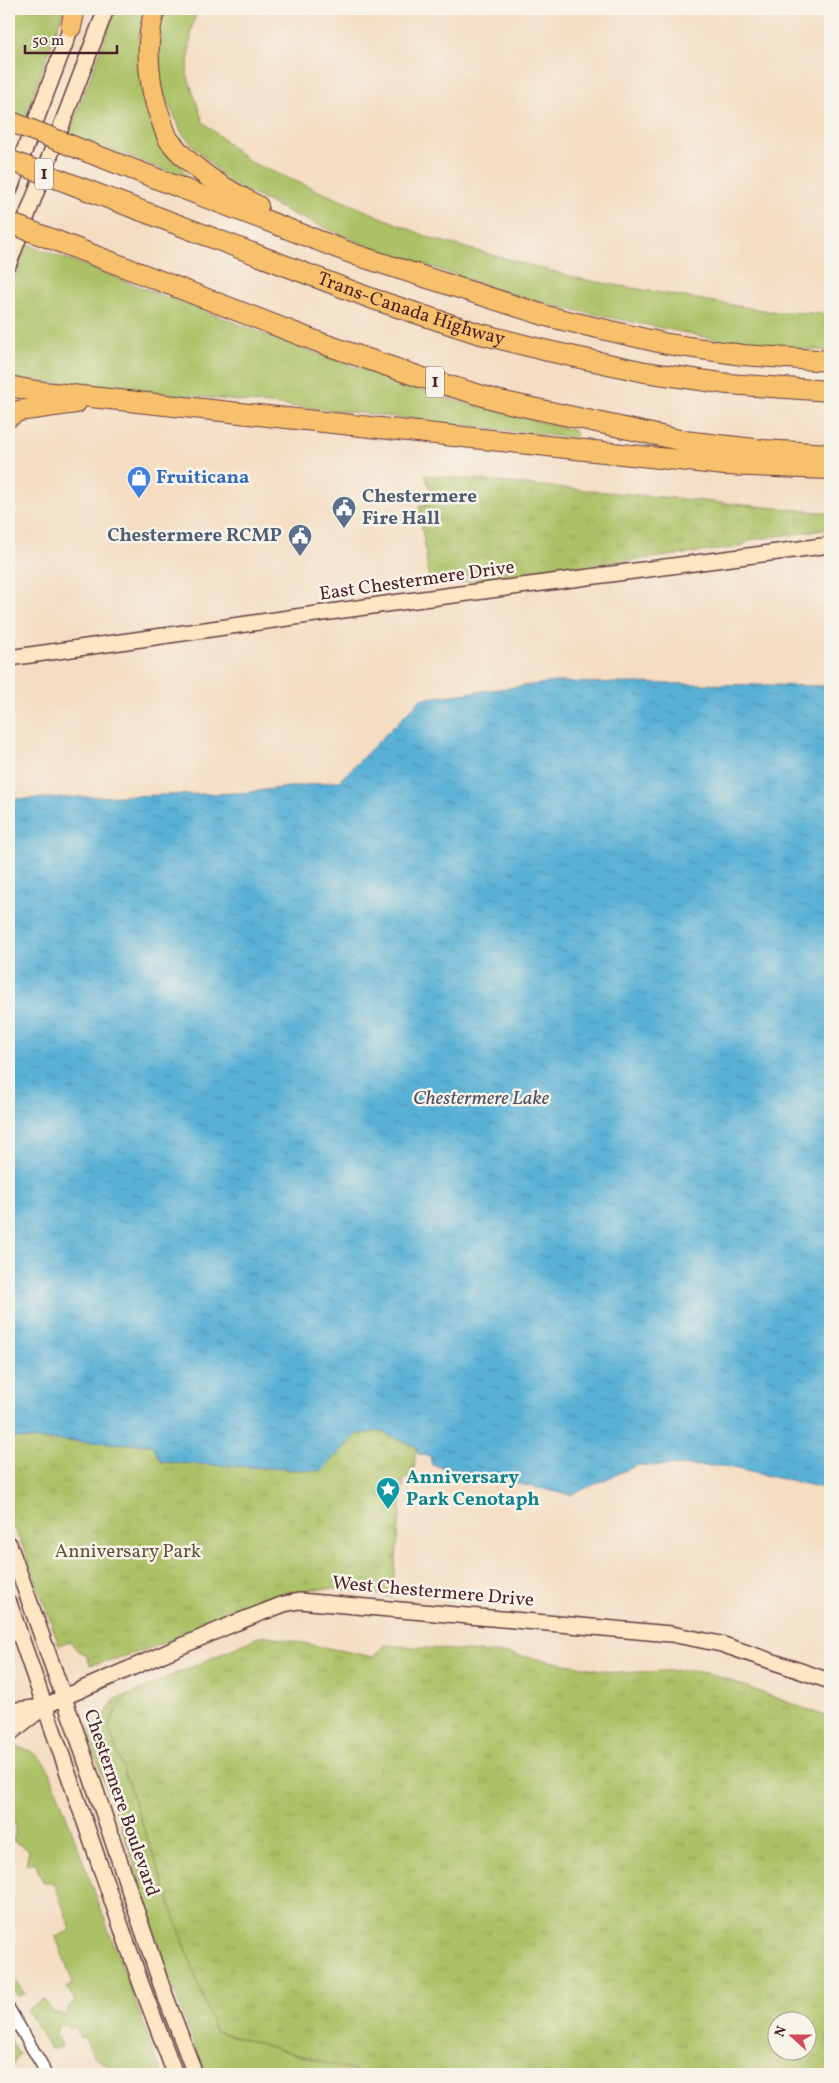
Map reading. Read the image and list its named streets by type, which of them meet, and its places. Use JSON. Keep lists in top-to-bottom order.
{
  "streets": {
    "highway": ["1", "Trans-Canada Highway"],
    "street": ["East Chestermere Drive", "West Chestermere Drive", "Chestermere Boulevard"]
  },
  "crossings": [
    ["West Chestermere Drive", "Chestermere Boulevard"]
  ],
  "water": ["Chestermere Lake"],
  "parks": ["Anniversary Park"],
  "places": {
    "shop": ["Fruiticana"],
    "public building": ["Chestermere Fire Hall", "Chestermere RCMP"],
    "place": ["Anniversary Park Cenotaph"]
  },
  "scale_bar": "50 m",
  "north": "left"
}
